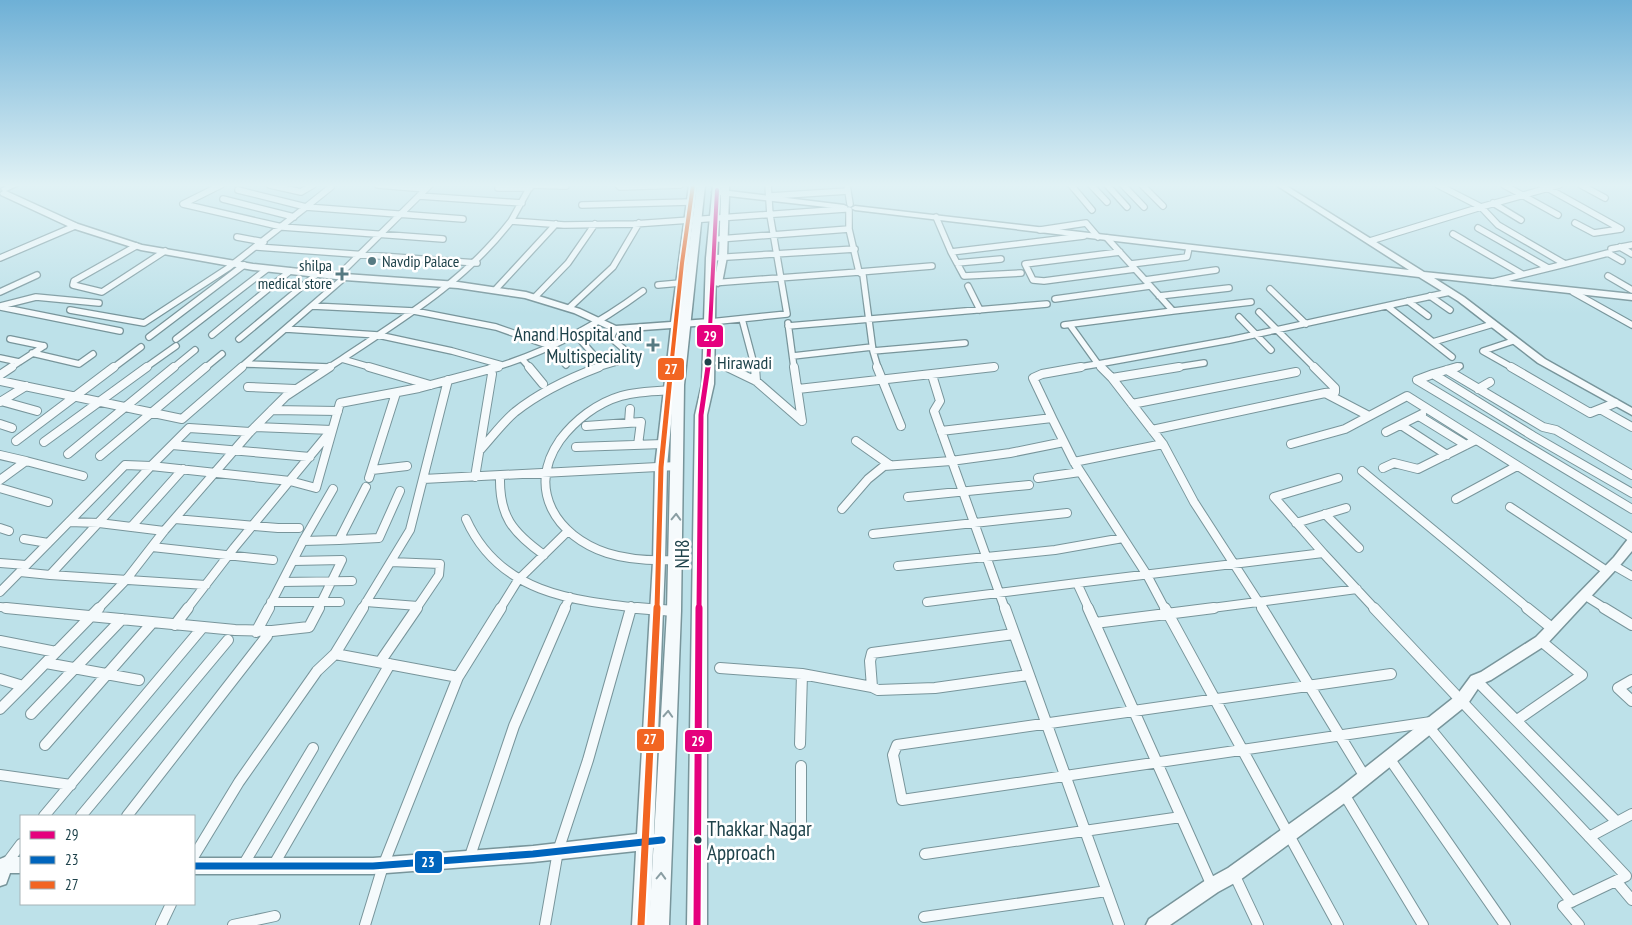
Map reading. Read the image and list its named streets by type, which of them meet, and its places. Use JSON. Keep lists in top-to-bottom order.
{
  "streets": {
    "main road": ["NH8"]
  },
  "places": {
    "other": ["Navdip Palace", "Hirawadi", "Thakkar Nagar Approach"],
    "health": ["shilpa medical store", "Anand Hospital and Multispeciality"]
  },
  "lines": ["transit line 29", "transit line 27", "transit line 23"],
  "legend": ["29", "23", "27"]
}
